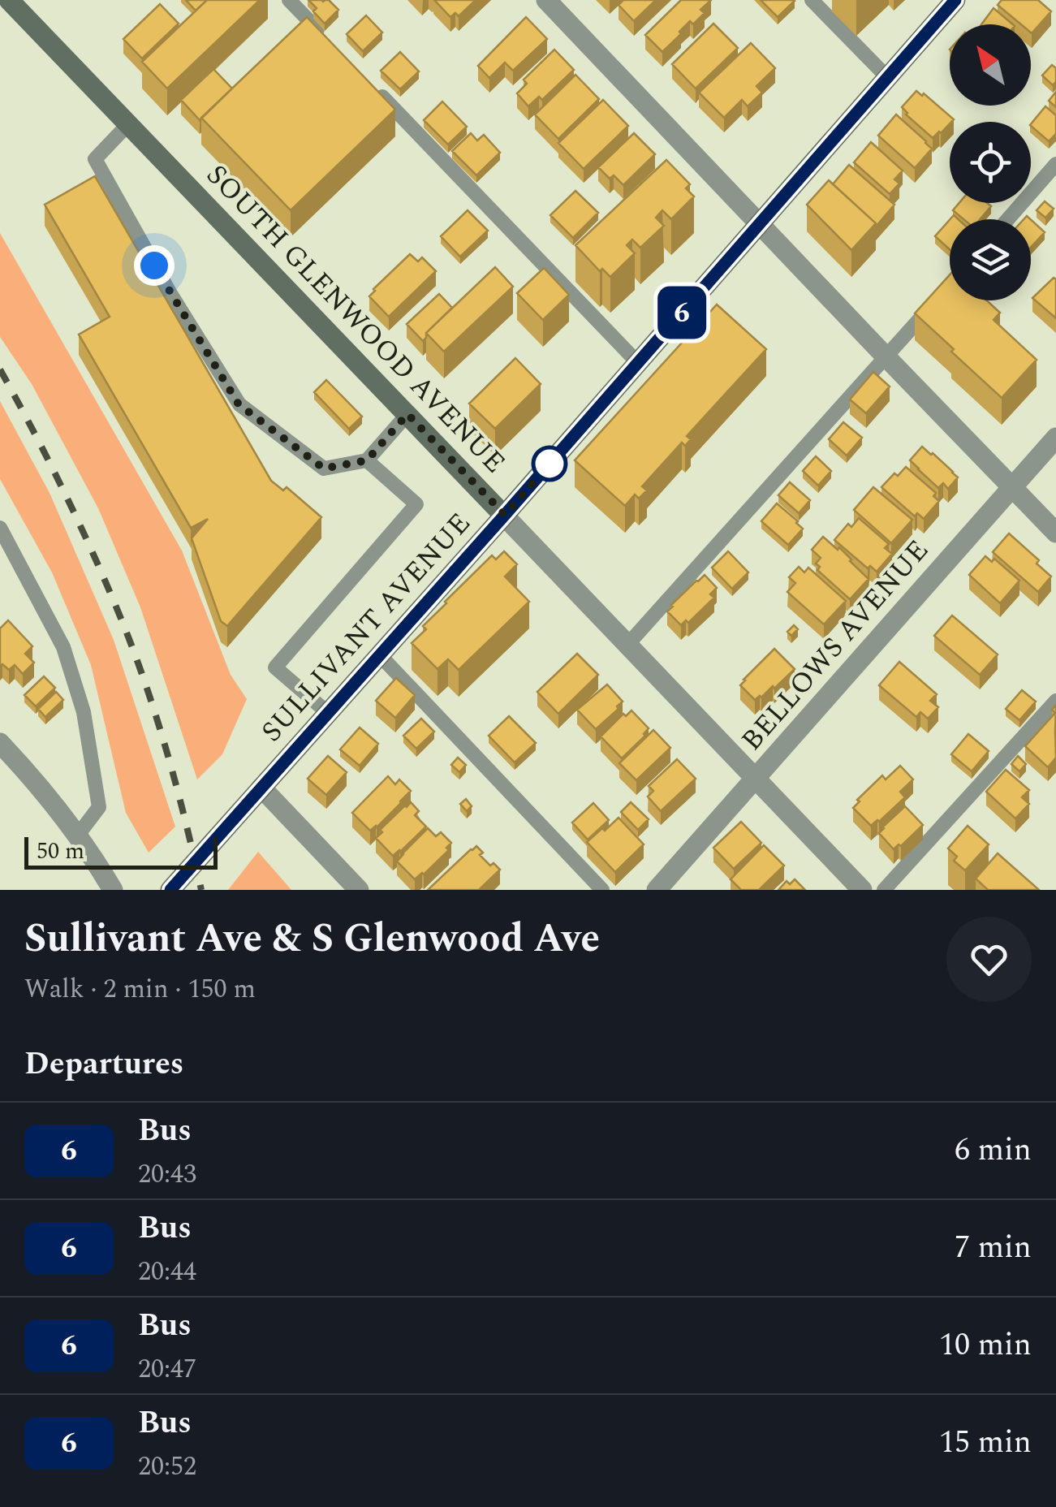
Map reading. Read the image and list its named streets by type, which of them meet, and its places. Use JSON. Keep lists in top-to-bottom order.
{
  "streets": {
    "street": ["SOUTH GLENWOOD AVENUE", "SULLIVANT AVENUE", "BELLOWS AVENUE"]
  },
  "crossings": [
    ["SOUTH GLENWOOD AVENUE", "SULLIVANT AVENUE"],
    ["SOUTH GLENWOOD AVENUE", "BELLOWS AVENUE"]
  ],
  "lines": ["bus line 6"],
  "scale_bar": "50 m",
  "north": "top left",
  "page": {
    "on_map": "6",
    "scale": "50 m",
    "heading": [
      ["Sullivant Ave & S Glenwood Ave", "Walk · 2 min · 150 m"],
      "Departures"
    ],
    "list": [
      {
        "mark": "6",
        "name": "Bus",
        "note": "20:43",
        "value": "6 min"
      },
      {
        "mark": "6",
        "name": "Bus",
        "note": "20:44",
        "value": "7 min"
      },
      {
        "mark": "6",
        "name": "Bus",
        "note": "20:47",
        "value": "10 min"
      },
      {
        "mark": "6",
        "name": "Bus",
        "note": "20:52",
        "value": "15 min"
      }
    ]
  }
}
